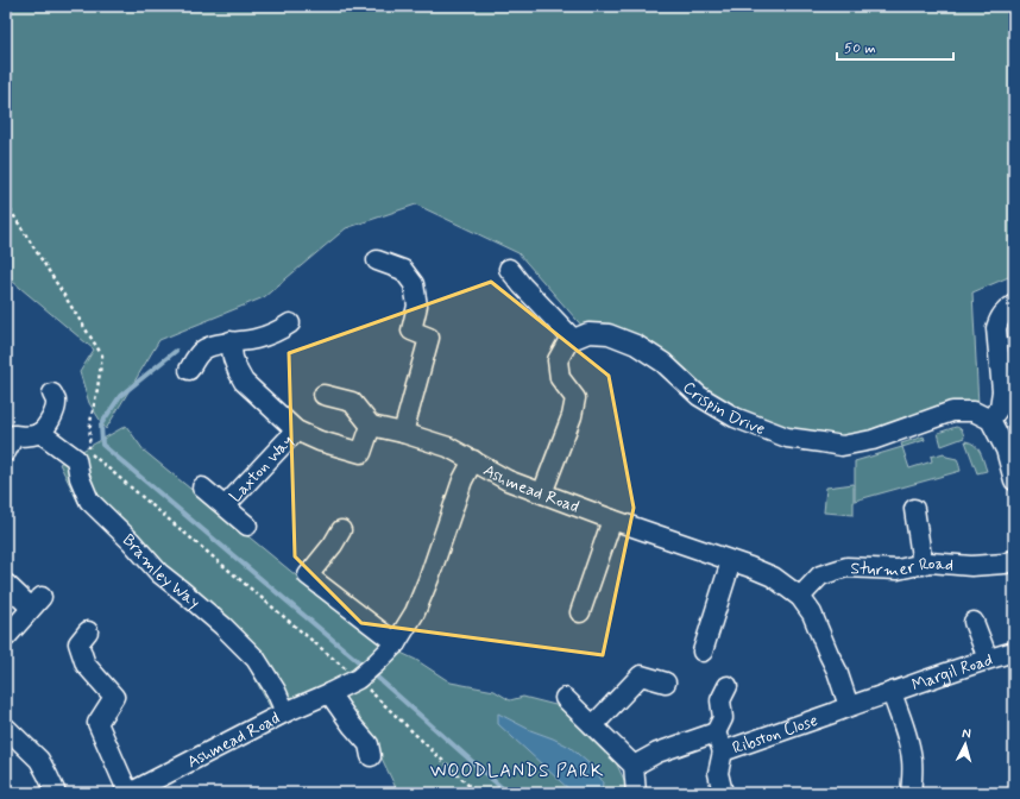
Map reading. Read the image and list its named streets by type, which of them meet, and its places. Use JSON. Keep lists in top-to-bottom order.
{
  "streets": {
    "street": [
      "Crispin Drive",
      "Laxton Way",
      "Ashmead Road",
      "Sturmer Road",
      "Bramley Way",
      "Margil Road",
      "Ribston Close"
    ]
  },
  "crossings": [
    ["Ashmead Road", "Sturmer Road"],
    ["Ashmead Road", "Bramley Way"],
    ["Ashmead Road", "Ribston Close"]
  ],
  "districts": ["WOODLANDS PARK"],
  "scale_bar": "50 m",
  "north": "top"
}
